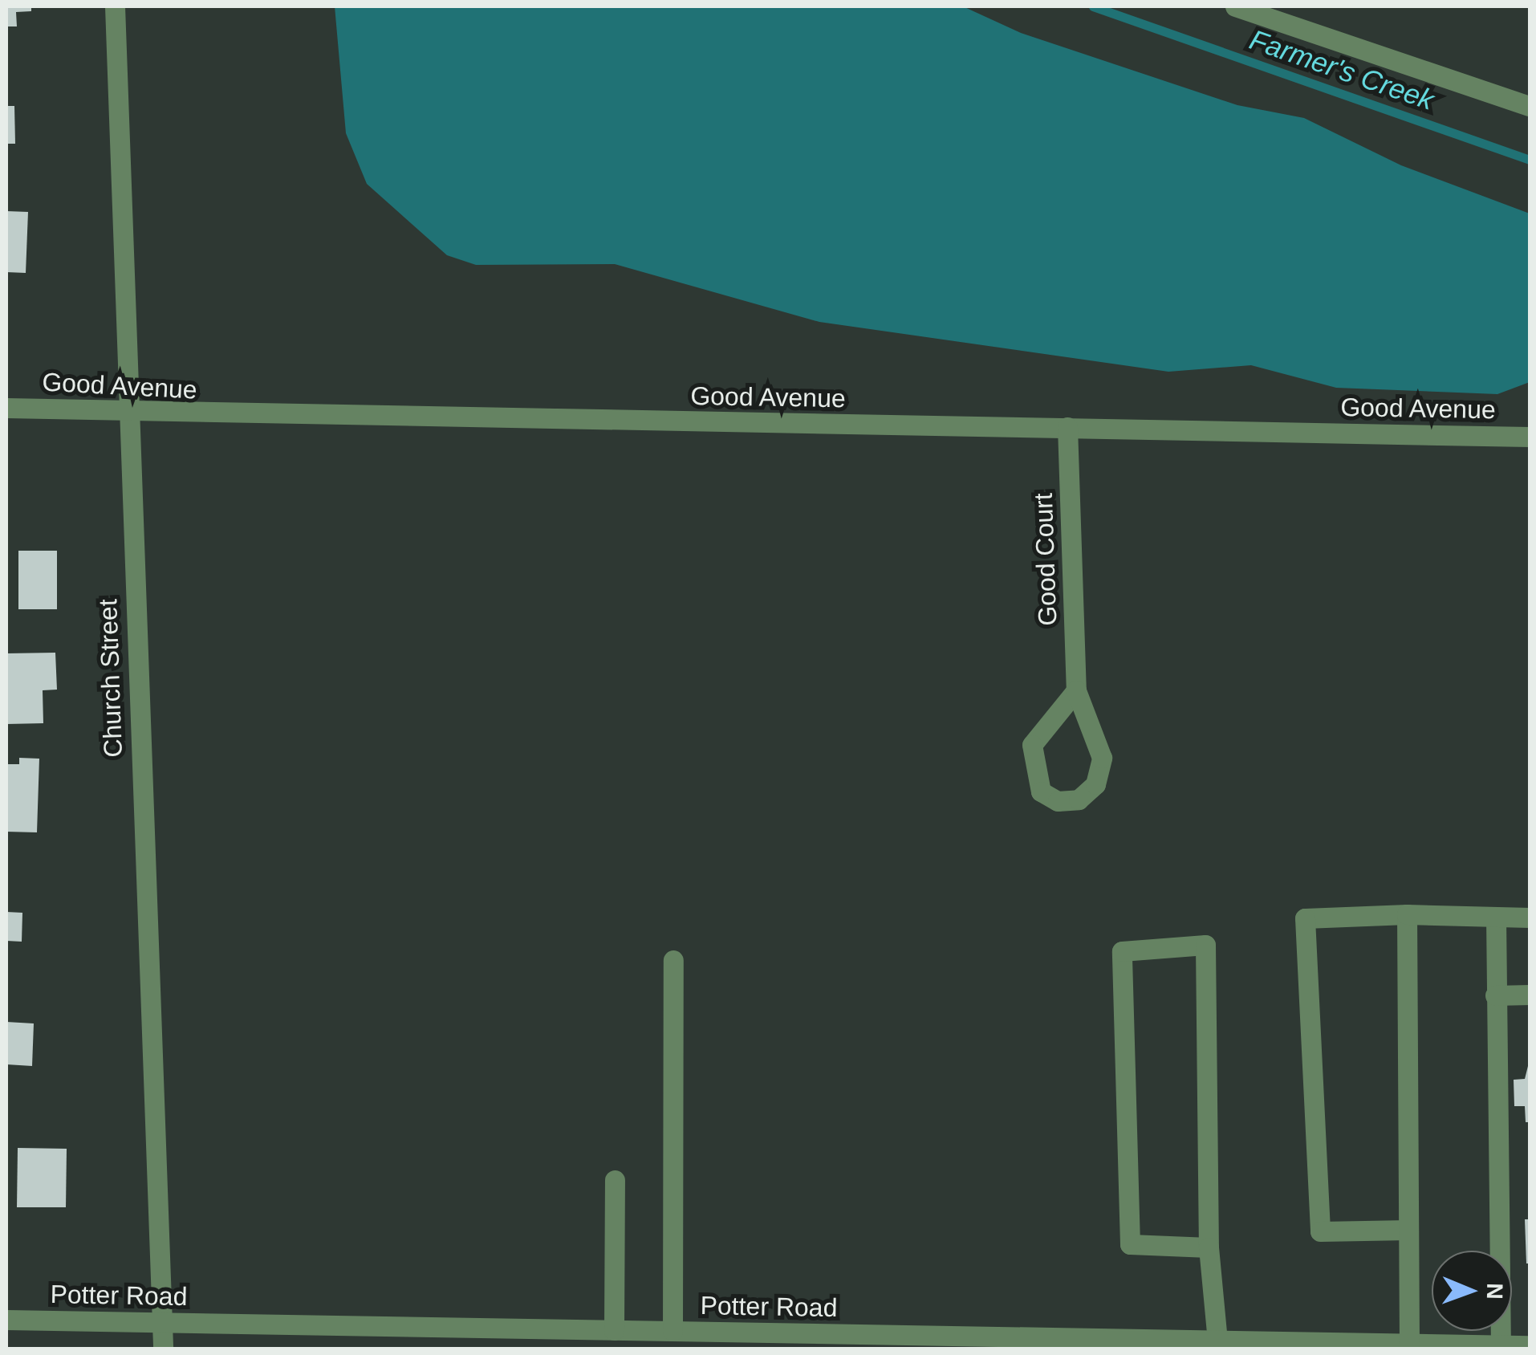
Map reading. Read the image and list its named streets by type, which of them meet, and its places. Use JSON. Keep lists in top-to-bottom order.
{
  "streets": {
    "street": [
      "Good Avenue",
      "Good Court",
      "Church Street",
      "Potter Road"
    ]
  },
  "crossings": [
    ["Good Avenue", "Good Court"],
    ["Good Avenue", "Church Street"],
    ["Church Street", "Potter Road"]
  ],
  "water": ["Farmer's Creek"],
  "north": "right"
}
